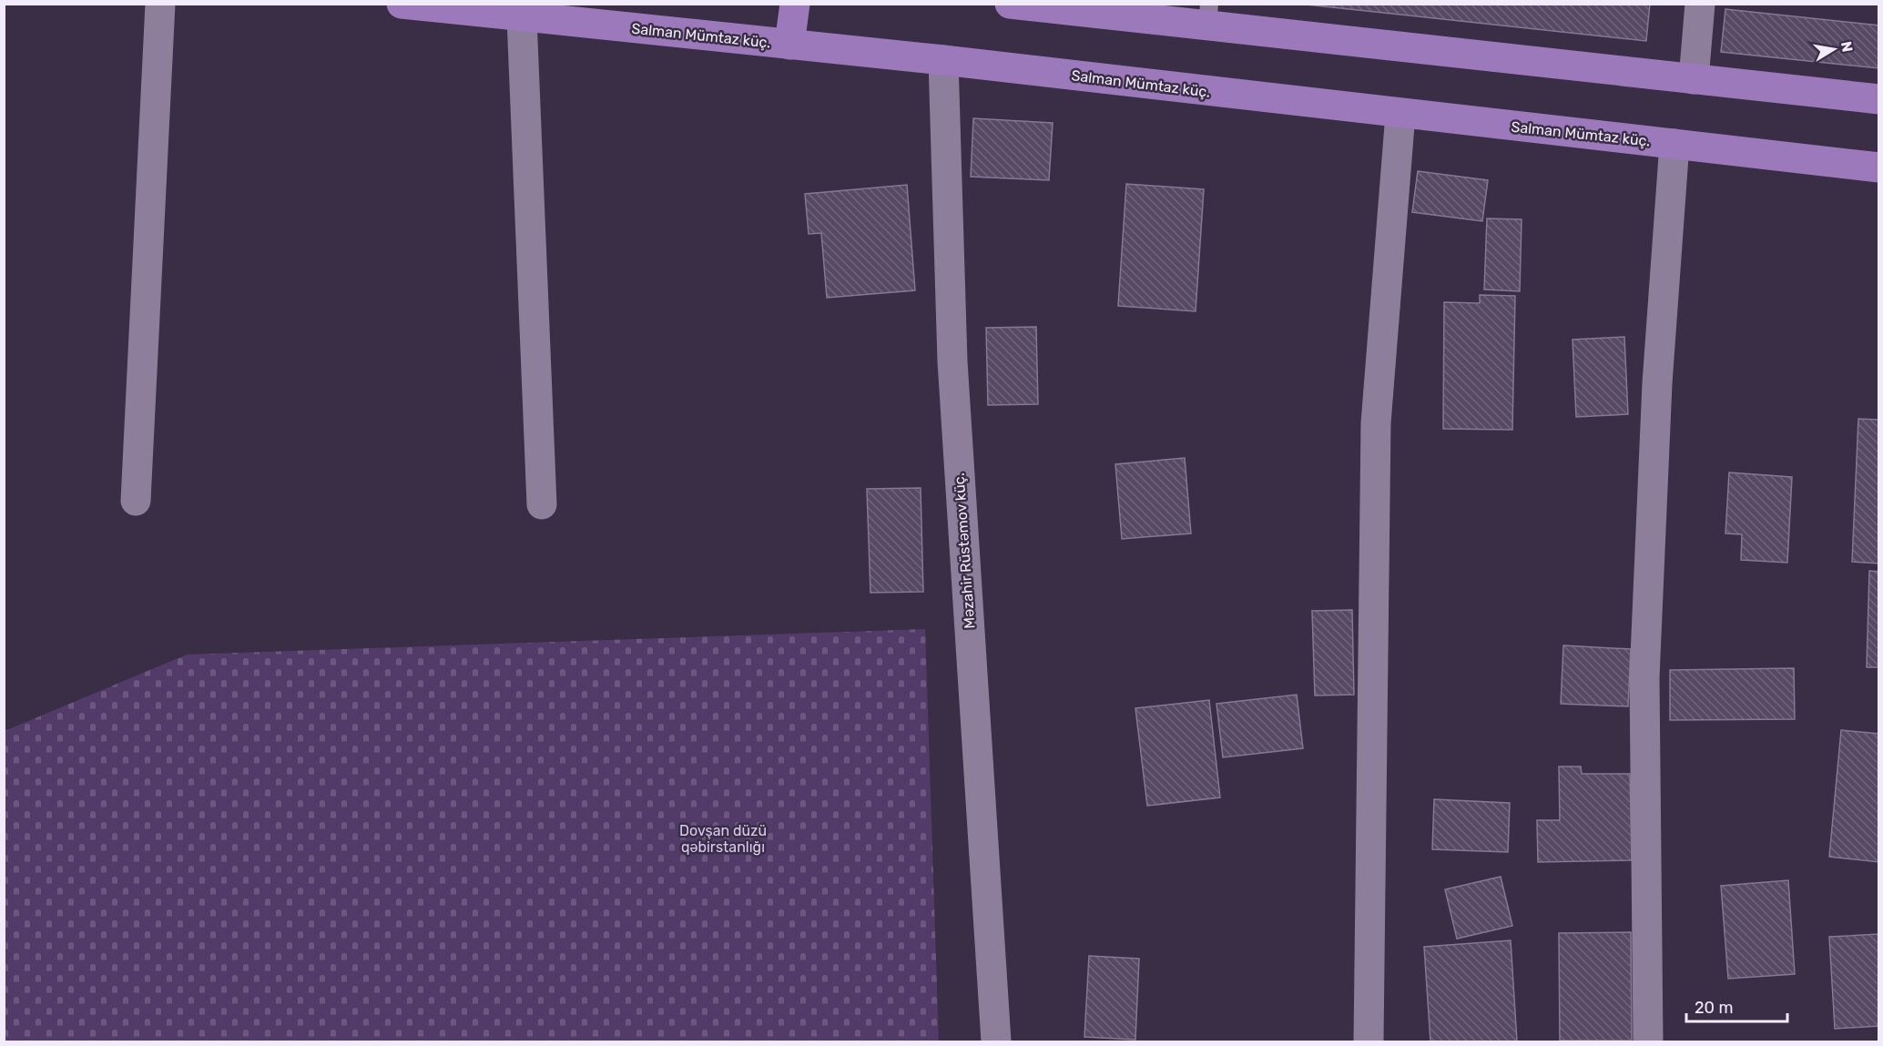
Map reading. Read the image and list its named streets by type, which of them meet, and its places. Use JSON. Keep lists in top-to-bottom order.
{
  "streets": {
    "highway": ["Salman Mümtaz küç."],
    "street": ["Məzahir Rüstəmov küç."]
  },
  "crossings": [
    ["Salman Mümtaz küç.", "Məzahir Rüstəmov küç."]
  ],
  "parks": ["Dovşan düzü qəbirstanlığı"],
  "scale_bar": "20 m",
  "north": "right"
}
